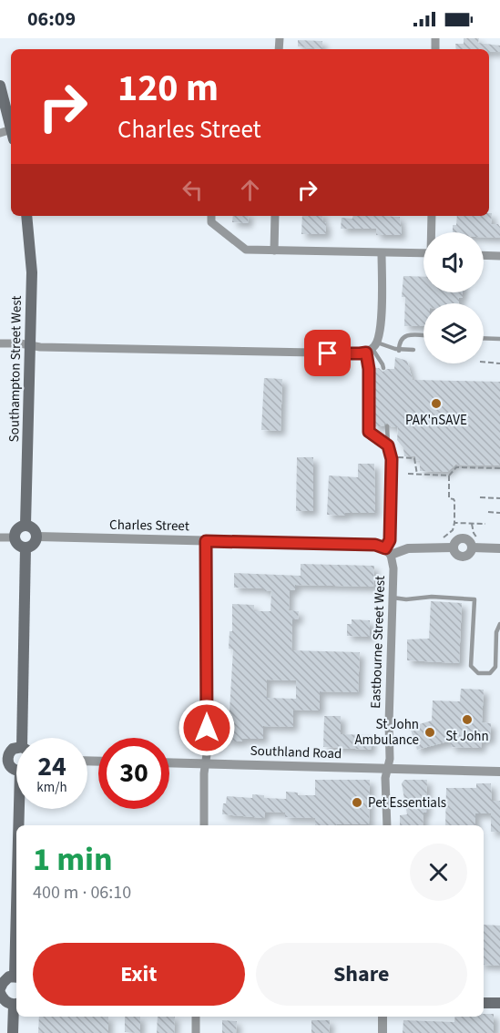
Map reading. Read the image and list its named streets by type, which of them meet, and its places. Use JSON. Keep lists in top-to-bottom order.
{
  "streets": {
    "main road": ["Southampton Street West"],
    "street": ["Charles Street", "Eastbourne Street West", "Southland Road"]
  },
  "crossings": [
    ["Southampton Street West", "Charles Street"],
    ["Charles Street", "Eastbourne Street West"],
    ["Eastbourne Street West", "Southland Road"]
  ],
  "places": [
    "PAK'nSAVE",
    "St John",
    "St John Ambulance",
    "Pet Essentials"
  ],
  "page": {
    "status": "06:09",
    "turn": ["120 m", "Charles Street"],
    "speed": "24 km/h",
    "limit": "30",
    "heading": ["1 min", "400 m · 06:10"],
    "buttons": ["Exit", "Share"]
  }
}
